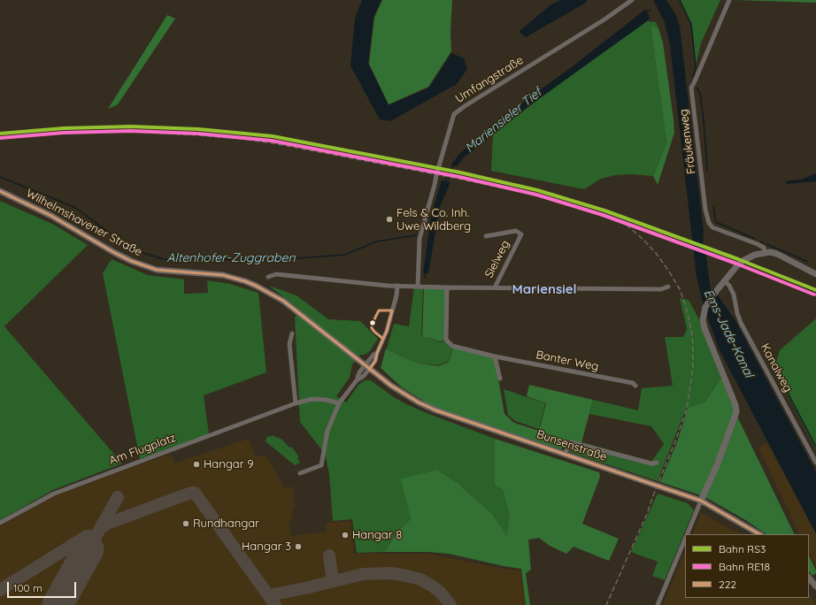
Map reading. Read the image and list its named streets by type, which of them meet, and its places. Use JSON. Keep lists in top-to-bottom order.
{
  "streets": {
    "street": [
      "Umfangstraße",
      "Fräukenweg",
      "Wilhelmshavener Straße",
      "Sielweg",
      "Banter Weg",
      "Kanalweg",
      "Bunsenstraße",
      "Am Flugplatz"
    ]
  },
  "crossings": [
    ["Wilhelmshavener Straße", "Bunsenstraße"]
  ],
  "districts": ["Mariensiel"],
  "water": ["Mariensieler Tief", "Altenhofer-Zuggraben", "Ems-Jade-Kanal"],
  "places": [
    "Fels & Co. Inh. Uwe Wildberg",
    "Hangar 9",
    "Rundhangar",
    "Hangar 8",
    "Hangar 3"
  ],
  "lines": ["rail line RS3", "rail line RE18", "transit line 222"],
  "legend": ["Bahn RS3", "Bahn RE18", "222"],
  "scale_bar": "100 m"
}
